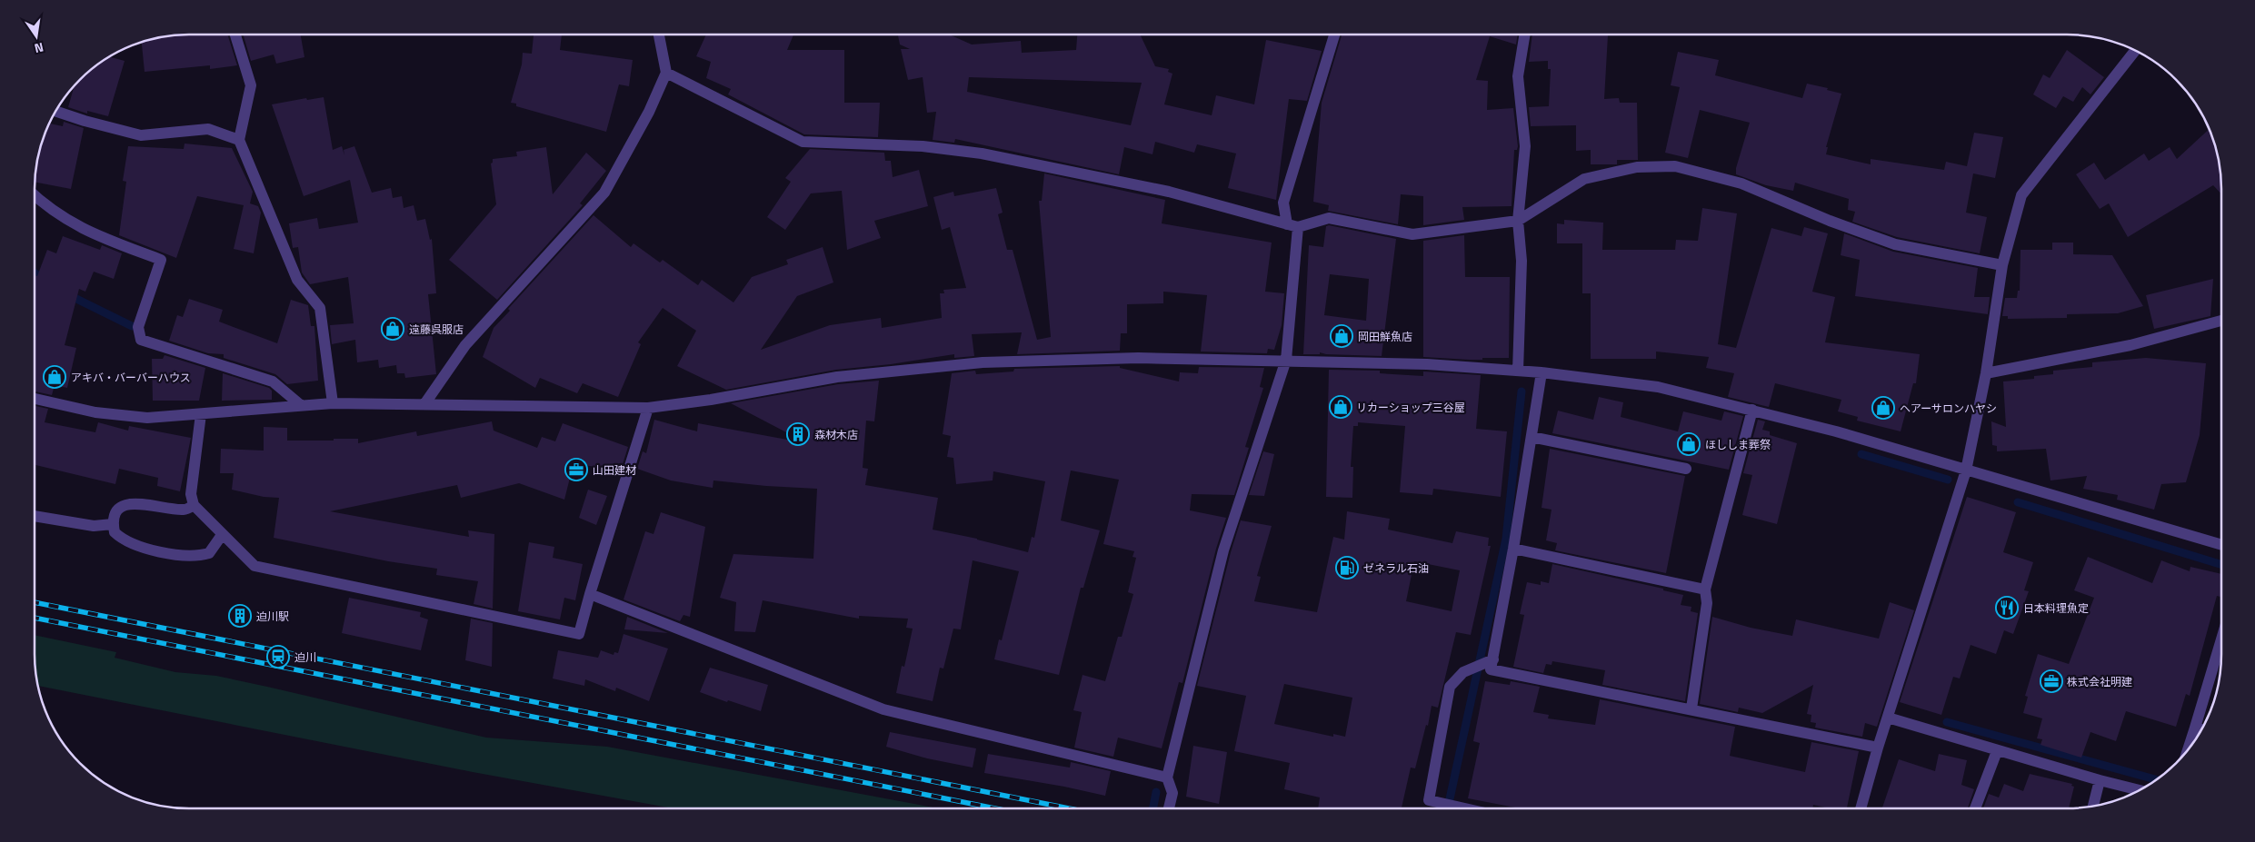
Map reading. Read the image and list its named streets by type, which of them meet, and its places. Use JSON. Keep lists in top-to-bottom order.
{
  "places": {
    "shop": [
      "遠藤呉服店",
      "岡田鮮魚店",
      "アキバ・バーバーハウス",
      "リカーショップ三谷屋",
      "ヘアーサロンハヤシ",
      "ほししま葬祭"
    ],
    "building": ["森材木店", "迫川駅"],
    "office": ["山田建材", "株式会社明建"],
    "fuel station": ["ゼネラル石油"],
    "restaurant": ["日本料理魚定"],
    "station": ["迫川"]
  },
  "north": "bottom"
}
